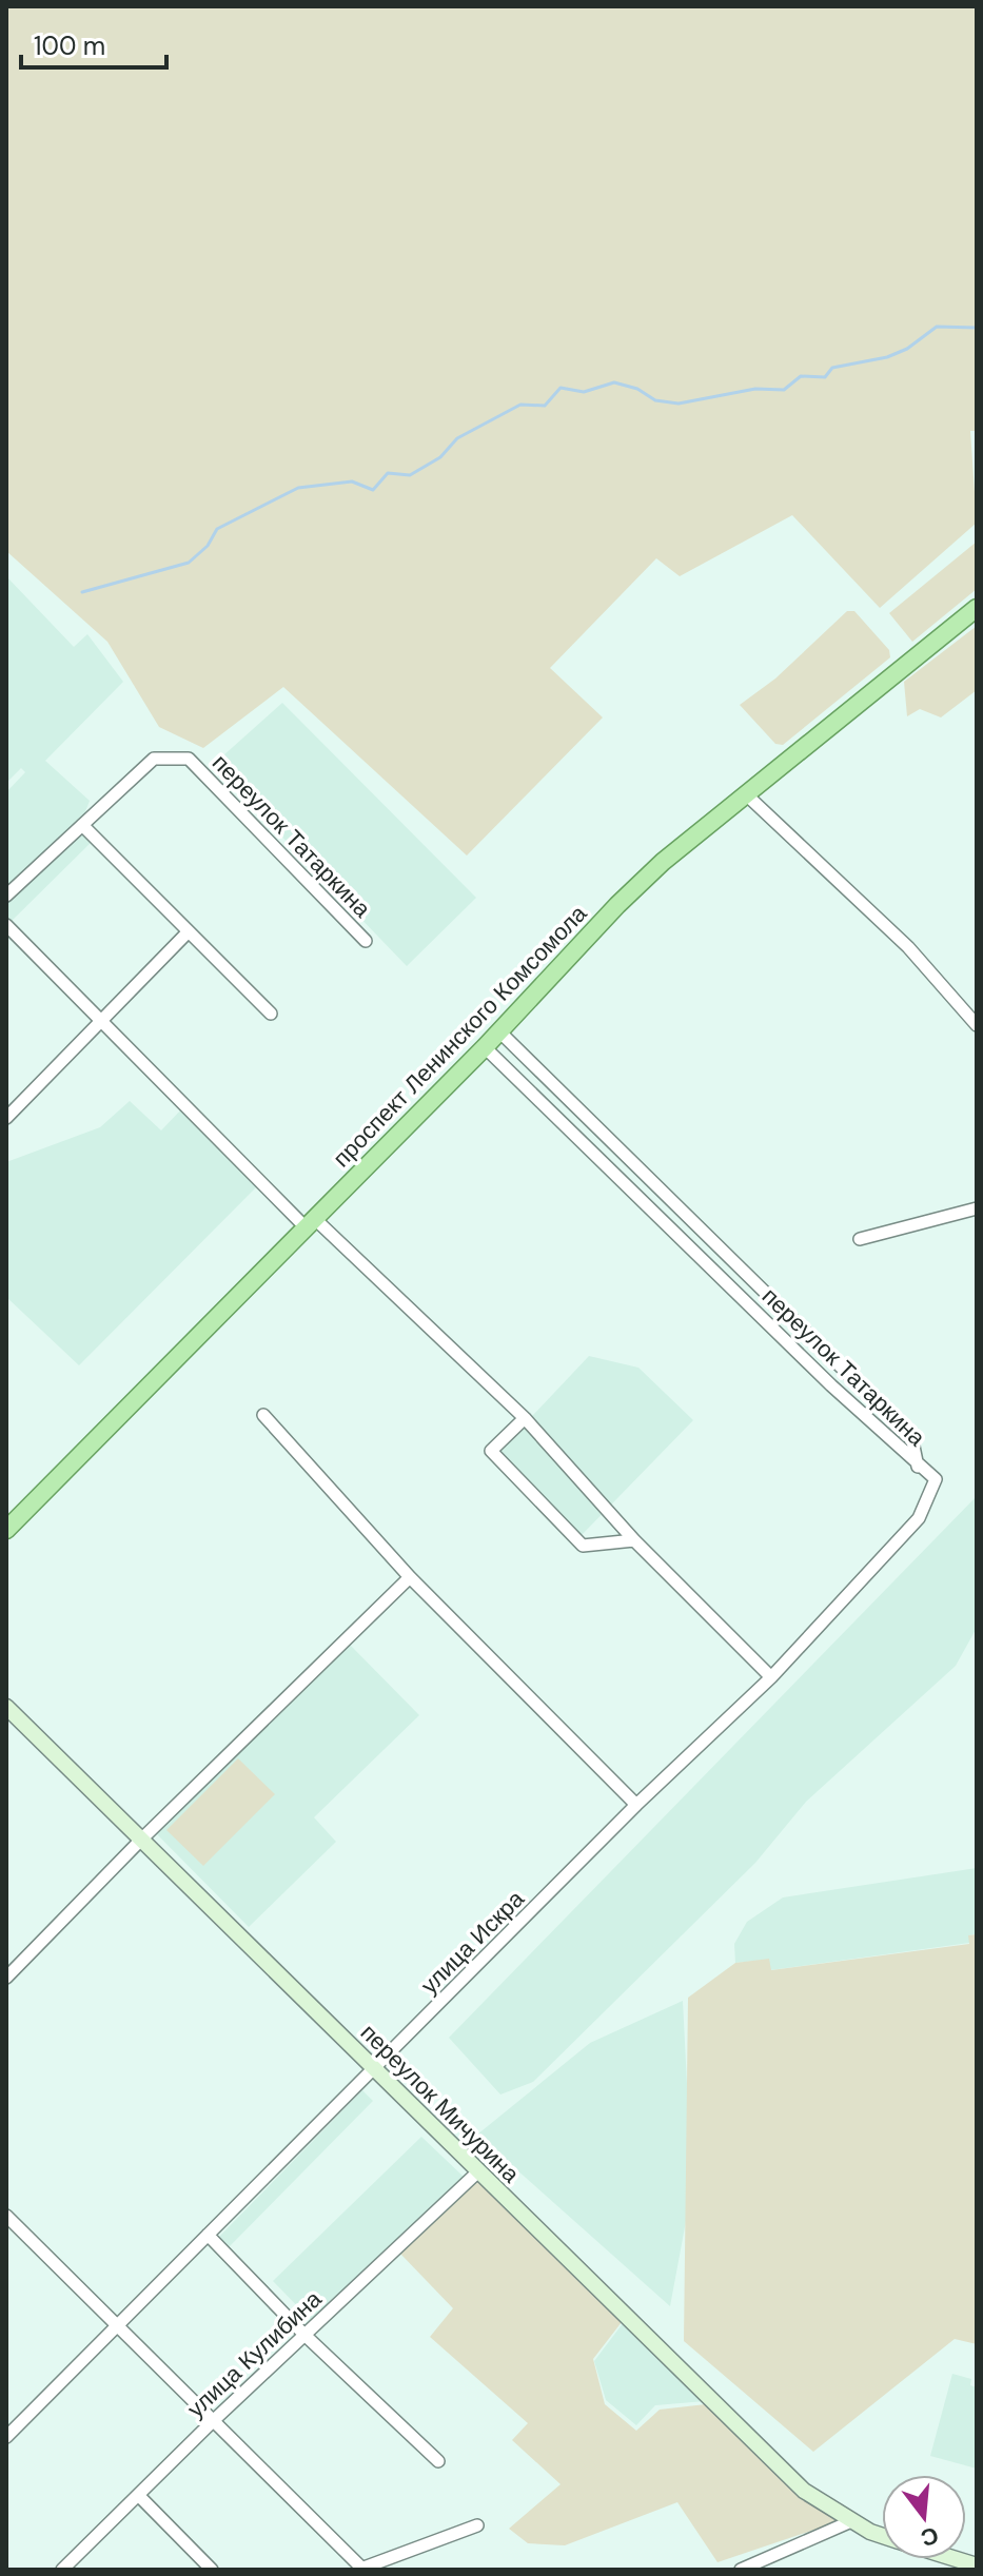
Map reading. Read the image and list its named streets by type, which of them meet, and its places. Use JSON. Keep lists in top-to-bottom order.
{
  "streets": {
    "main road": ["проспект Ленинского Комсомола", "переулок Мичурина"],
    "street": ["переулок Татаркина", "улица Искра", "улица Кулибина"]
  },
  "crossings": [
    ["переулок Татаркина", "проспект Ленинского Комсомола"],
    ["переулок Татаркина", "улица Искра"],
    ["улица Искра", "переулок Мичурина"],
    ["переулок Мичурина", "улица Кулибина"]
  ],
  "scale_bar": "100 m",
  "north": "bottom"
}
